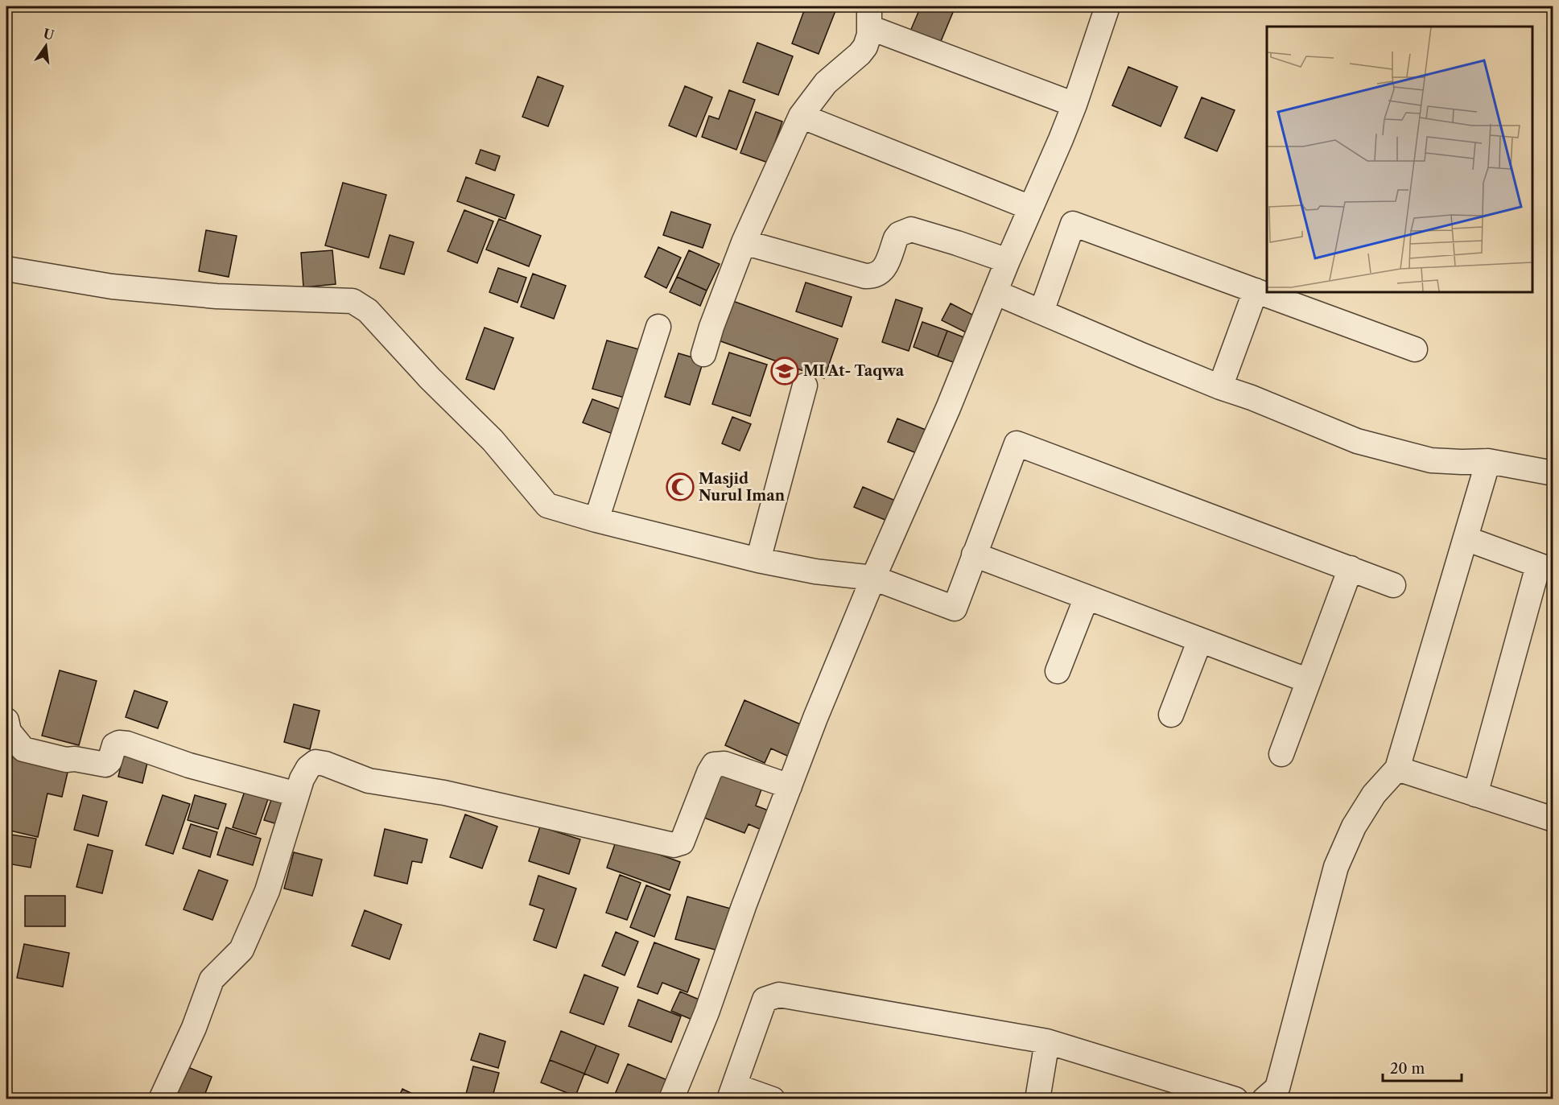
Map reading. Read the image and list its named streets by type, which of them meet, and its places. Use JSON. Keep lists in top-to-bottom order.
{
  "places": {
    "school or university": ["MI At- Taqwa"],
    "mosque": ["Masjid Nurul Iman"]
  },
  "scale_bar": "20 m",
  "north": "top"
}
